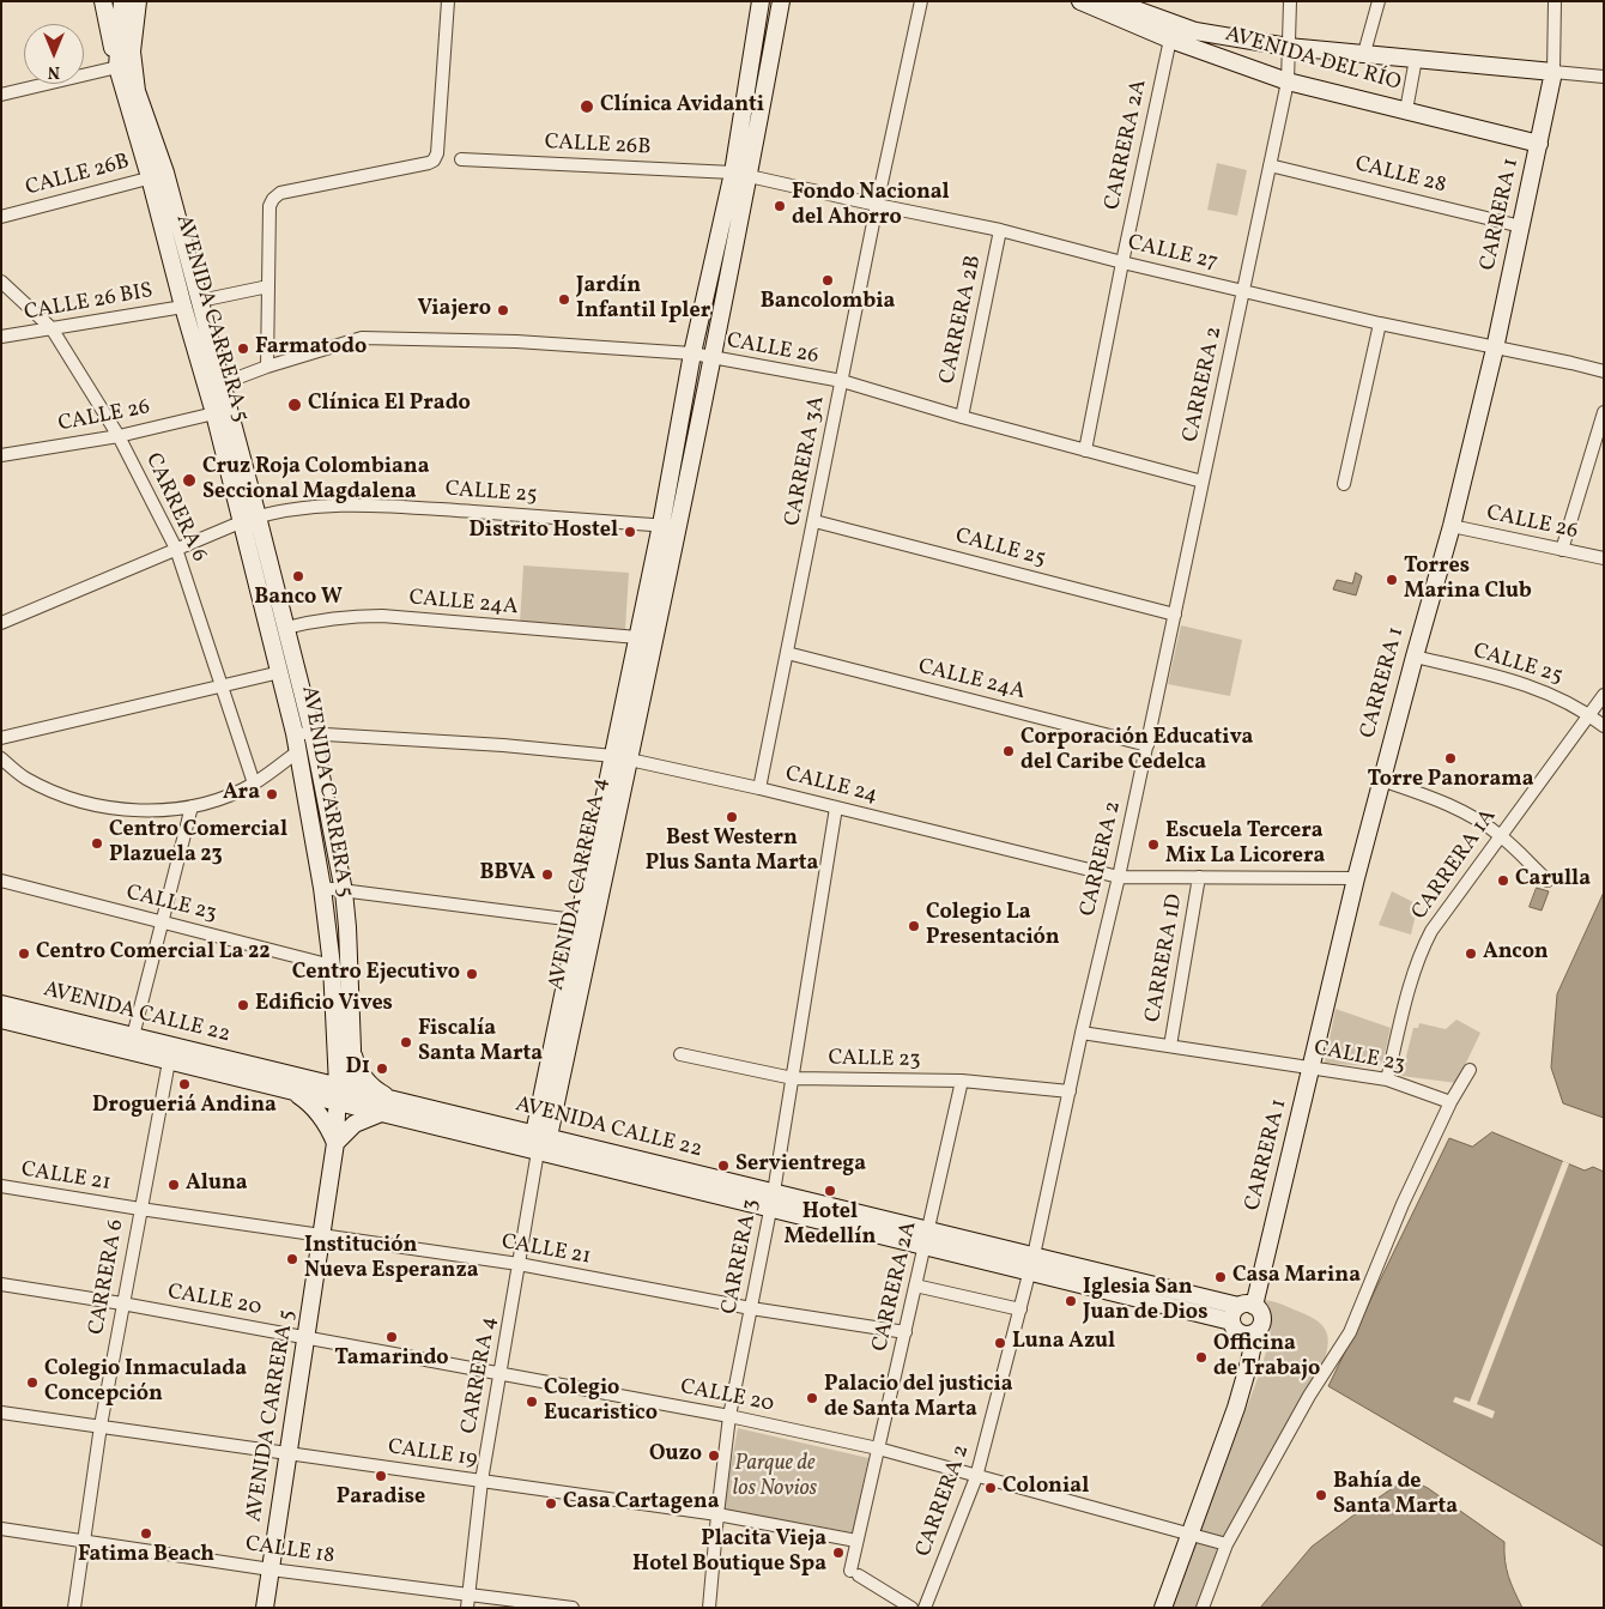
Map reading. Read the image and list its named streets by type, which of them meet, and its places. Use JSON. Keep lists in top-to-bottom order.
{
  "streets": {
    "street": [
      "AVENIDA DEL RÍO",
      "CARRERA 2A",
      "CALLE 26B",
      "CALLE 28",
      "CARRERA 1",
      "CALLE 27",
      "CALLE 26 BIS",
      "AVENIDA CARRERA 5",
      "CARRERA 2B",
      "CALLE 26",
      "CARRERA 2",
      "CARRERA 3A",
      "CALLE 25",
      "CARRERA 6",
      "CALLE 24A",
      "CALLE 24",
      "CARRERA 1A",
      "AVENIDA CARRERA 4",
      "CALLE 23",
      "CARRERA 1D",
      "AVENIDA CALLE 22",
      "CALLE 21",
      "CARRERA 3",
      "CALLE 20",
      "CARRERA 4",
      "CALLE 19",
      "CALLE 18"
    ]
  },
  "crossings": [
    ["AVENIDA DEL RÍO", "CARRERA 2A"],
    ["AVENIDA DEL RÍO", "CARRERA 1"],
    ["AVENIDA DEL RÍO", "CARRERA 2"],
    ["CARRERA 2A", "CALLE 27"],
    ["CARRERA 2A", "CALLE 26"],
    ["CARRERA 2A", "CALLE 23"],
    ["CARRERA 2A", "AVENIDA CALLE 22"],
    ["CARRERA 2A", "CALLE 21"],
    ["CARRERA 2A", "CALLE 20"],
    ["CARRERA 2A", "CALLE 19"],
    ["CALLE 26B", "CALLE 27"],
    ["CALLE 26B", "AVENIDA CARRERA 5"],
    ["CALLE 26B", "AVENIDA CARRERA 4"],
    ["CALLE 28", "CARRERA 1"],
    ["CALLE 28", "CARRERA 2"],
    ["CARRERA 1", "CALLE 27"],
    ["CARRERA 1", "CALLE 26"],
    ["CARRERA 1", "CALLE 25"],
    ["CARRERA 1", "CALLE 24"],
    ["CARRERA 1", "CALLE 23"],
    ["CARRERA 1", "AVENIDA CALLE 22"],
    ["CALLE 27", "CARRERA 2B"],
    ["CALLE 27", "CARRERA 2"],
    ["CALLE 27", "CARRERA 3A"],
    ["CALLE 27", "AVENIDA CARRERA 4"],
    ["CALLE 26 BIS", "AVENIDA CARRERA 5"],
    ["CALLE 26 BIS", "CARRERA 6"],
    ["AVENIDA CARRERA 5", "CALLE 26"],
    ["AVENIDA CARRERA 5", "CALLE 25"],
    ["AVENIDA CARRERA 5", "CALLE 24A"],
    ["AVENIDA CARRERA 5", "CALLE 24"],
    ["AVENIDA CARRERA 5", "CALLE 23"],
    ["AVENIDA CARRERA 5", "AVENIDA CALLE 22"],
    ["AVENIDA CARRERA 5", "CALLE 21"],
    ["AVENIDA CARRERA 5", "CALLE 20"],
    ["AVENIDA CARRERA 5", "CALLE 19"],
    ["AVENIDA CARRERA 5", "CALLE 18"],
    ["CARRERA 2B", "CALLE 26"],
    ["CALLE 26", "CARRERA 2"],
    ["CALLE 26", "CARRERA 3A"],
    ["CALLE 26", "CARRERA 6"],
    ["CALLE 26", "AVENIDA CARRERA 4"],
    ["CARRERA 2", "CALLE 25"],
    ["CARRERA 2", "CALLE 24A"],
    ["CARRERA 2", "CALLE 24"],
    ["CARRERA 2", "CALLE 23"],
    ["CARRERA 2", "AVENIDA CALLE 22"],
    ["CARRERA 2", "CALLE 20"],
    ["CARRERA 3A", "CALLE 25"],
    ["CARRERA 3A", "CALLE 24A"],
    ["CARRERA 3A", "CALLE 24"],
    ["CALLE 25", "CARRERA 6"],
    ["CALLE 25", "CARRERA 1A"],
    ["CALLE 25", "AVENIDA CARRERA 4"],
    ["CARRERA 6", "AVENIDA CALLE 22"],
    ["CARRERA 6", "CALLE 21"],
    ["CARRERA 6", "CALLE 20"],
    ["CARRERA 6", "CALLE 19"],
    ["CARRERA 6", "CALLE 18"],
    ["CALLE 24A", "AVENIDA CARRERA 4"],
    ["CALLE 24", "AVENIDA CARRERA 4"],
    ["CALLE 24", "CARRERA 1D"],
    ["CALLE 24", "CARRERA 3"],
    ["CARRERA 1A", "CALLE 23"],
    ["AVENIDA CARRERA 4", "AVENIDA CALLE 22"],
    ["AVENIDA CARRERA 4", "CARRERA 4"],
    ["CALLE 23", "CARRERA 1D"],
    ["CALLE 23", "CARRERA 3"],
    ["AVENIDA CALLE 22", "CARRERA 3"],
    ["AVENIDA CALLE 22", "CARRERA 4"],
    ["CALLE 21", "CARRERA 3"],
    ["CALLE 21", "CARRERA 4"],
    ["CARRERA 3", "CALLE 20"],
    ["CARRERA 3", "CALLE 19"],
    ["CALLE 20", "CARRERA 4"],
    ["CARRERA 4", "CALLE 19"],
    ["CARRERA 4", "CALLE 18"]
  ],
  "parks": ["Parque de los Novios"],
  "places": [
    "Clínica Avidanti",
    "Fondo Nacional del Ahorro",
    "Bancolombia",
    "Jardín Infantil Ipler",
    "Viajero",
    "Farmatodo",
    "Clínica El Prado",
    "Cruz Roja Colombiana Seccional Magdalena",
    "Distrito Hostel",
    "Banco W",
    "Torres Marina Club",
    "Corporación Educativa del Caribe Cedelca",
    "Torre Panorama",
    "Ara",
    "Best Western Plus Santa Marta",
    "Centro Comercial Plazuela 23",
    "Escuela Tercera Mix La Licorera",
    "BBVA",
    "Carulla",
    "Colegio La Presentación",
    "Centro Comercial La 22",
    "Ancon",
    "Centro Ejecutivo",
    "Edificio Vives",
    "Fiscalía Santa Marta",
    "D1",
    "Drogueriá Andina",
    "Servientrega",
    "Aluna",
    "Hotel Medellín",
    "Institución Nueva Esperanza",
    "Casa Marina",
    "Iglesia San Juan de Dios",
    "Tamarindo",
    "Luna Azul",
    "Officina de Trabajo",
    "Colegio Inmaculada Concepción",
    "Palacio del justicia de Santa Marta",
    "Colegio Eucaristico",
    "Ouzo",
    "Paradise",
    "Colonial",
    "Bahía de Santa Marta",
    "Casa Cartagena",
    "Fatima Beach",
    "Placita Vieja Hotel Boutique Spa"
  ],
  "north": "bottom"
}
